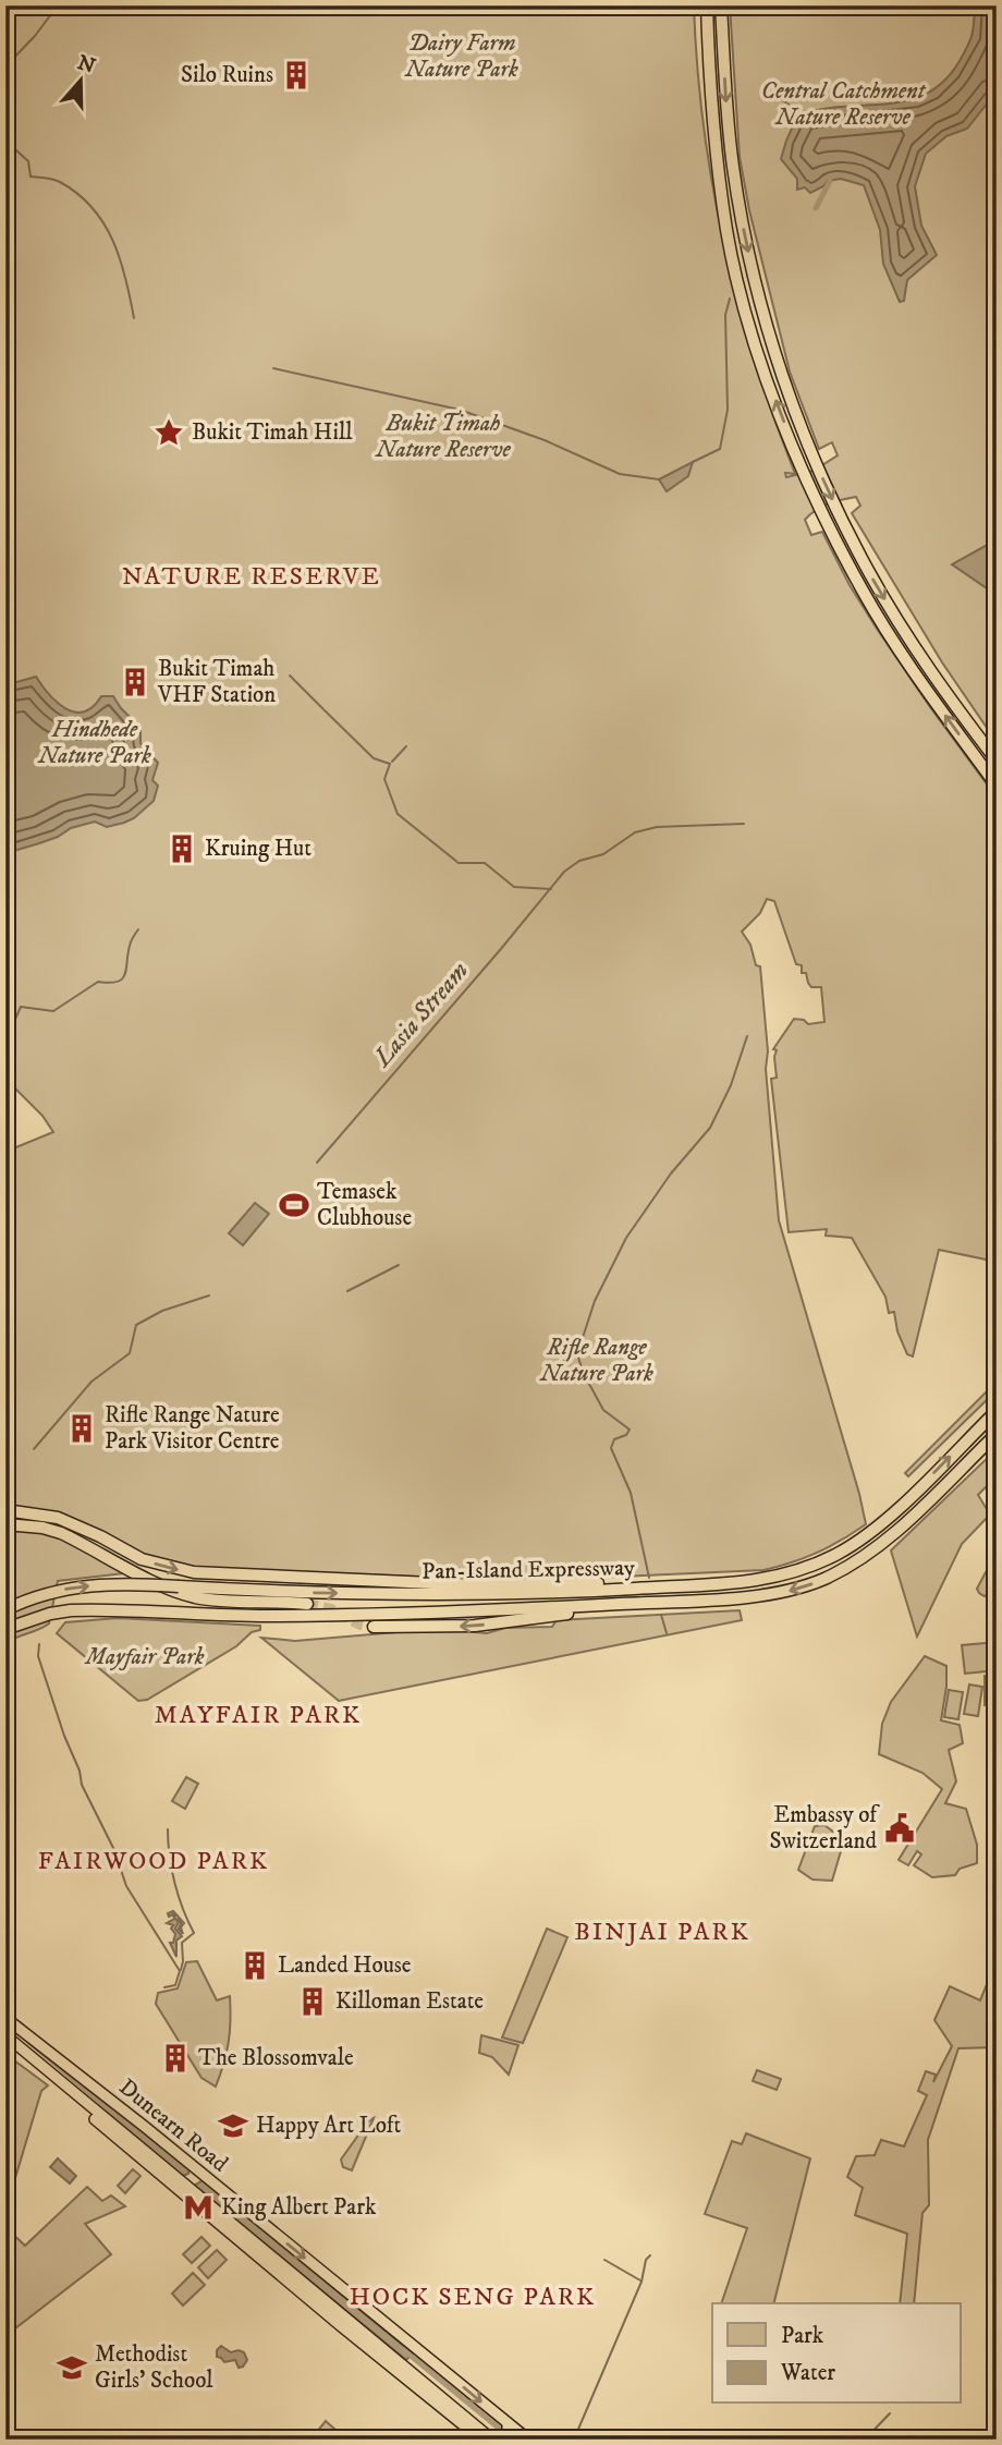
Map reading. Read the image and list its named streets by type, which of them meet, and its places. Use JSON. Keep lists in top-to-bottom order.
{
  "streets": {
    "highway": ["Pan-Island Expressway", "Dunearn Road"]
  },
  "districts": [
    "NATURE RESERVE",
    "MAYFAIR PARK",
    "FAIRWOOD PARK",
    "BINJAI PARK",
    "HOCK SENG PARK"
  ],
  "water": ["Lasia Stream"],
  "parks": [
    "Dairy Farm Nature Park",
    "Central Catchment Nature Reserve",
    "Bukit Timah Nature Reserve",
    "Hindhede Nature Park",
    "Rifle Range Nature Park",
    "Mayfair Park"
  ],
  "places": {
    "building": [
      "Silo Ruins",
      "Bukit Timah VHF Station",
      "Kruing Hut",
      "Rifle Range Nature Park Visitor Centre",
      "Landed House",
      "Killoman Estate",
      "The Blossomvale"
    ],
    "place": ["Bukit Timah Hill"],
    "sports": ["Temasek Clubhouse"],
    "public building": ["Embassy of Switzerland"],
    "school or university": ["Happy Art Loft", "Methodist Girls' School"],
    "metro station": ["King Albert Park"]
  },
  "legend": ["Park", "Water"],
  "north": "top"
}
